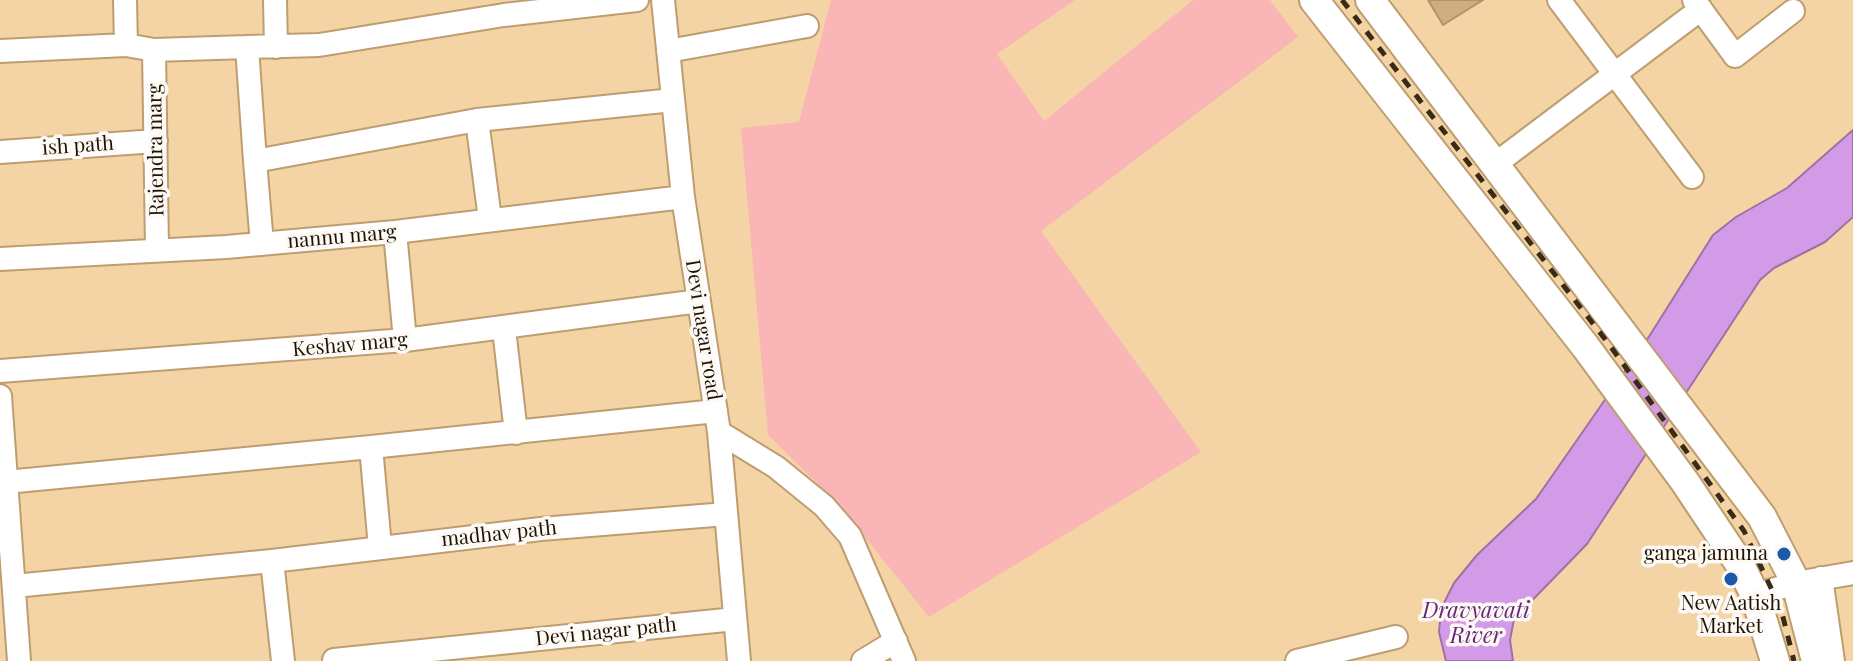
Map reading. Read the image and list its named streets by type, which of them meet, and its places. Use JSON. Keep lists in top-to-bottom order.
{
  "streets": {
    "street": [
      "ish path",
      "Rajendra marg",
      "nannu marg",
      "Devi nagar road",
      "Keshav marg",
      "madhav path",
      "Devi nagar path"
    ]
  },
  "crossings": [
    ["ish path", "Rajendra marg"],
    ["Rajendra marg", "nannu marg"],
    ["nannu marg", "Devi nagar road"],
    ["Devi nagar road", "Keshav marg"],
    ["Devi nagar road", "madhav path"],
    ["Devi nagar road", "Devi nagar path"]
  ],
  "water": ["Dravyavati River"],
  "places": ["ganga jamuna", "New Aatish Market"]
}
